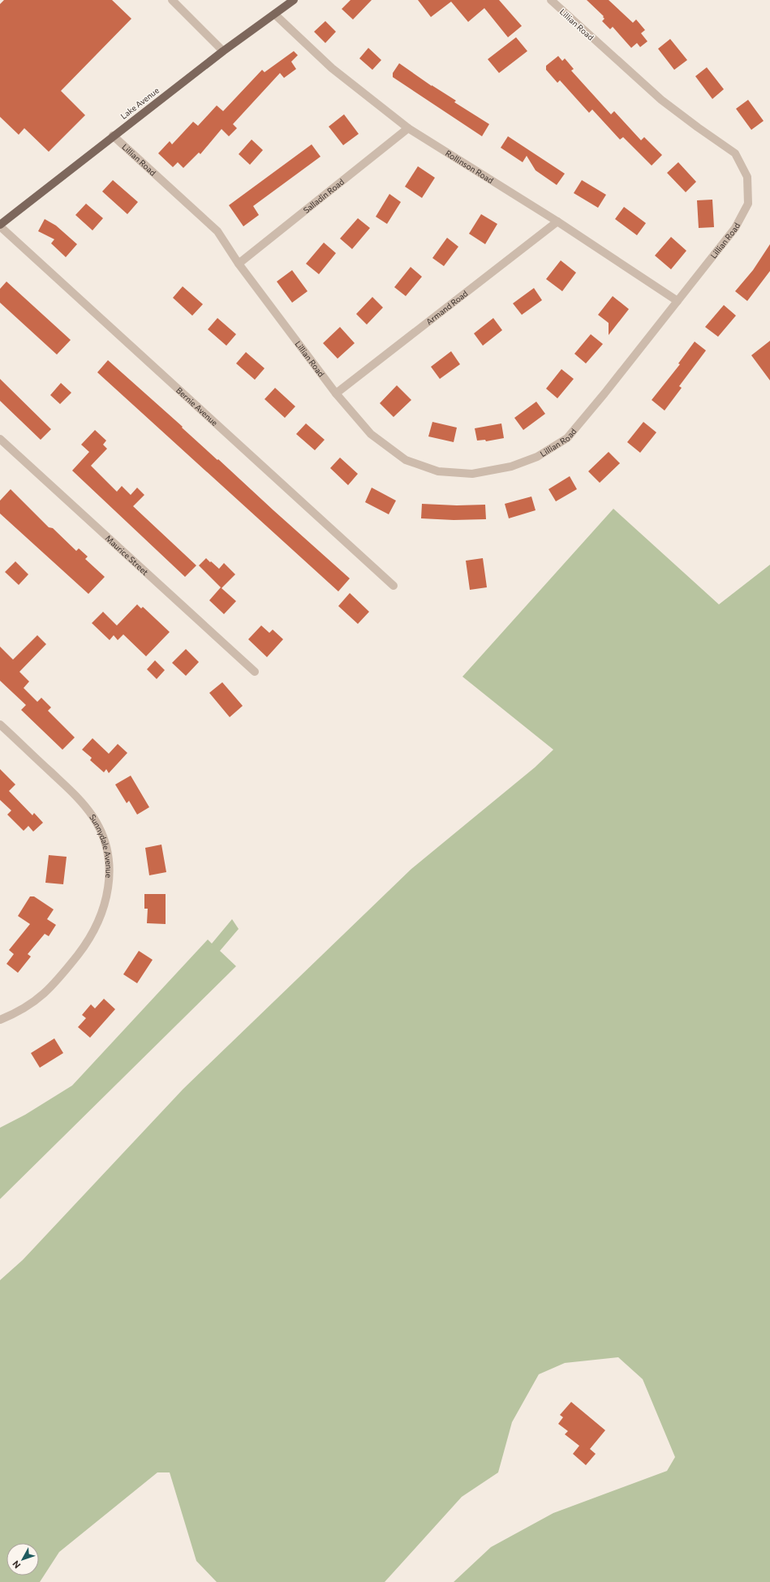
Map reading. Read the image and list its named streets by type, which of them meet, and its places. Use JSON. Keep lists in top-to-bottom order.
{
  "streets": {
    "main road": ["Lake Avenue"],
    "street": [
      "Lillian Road",
      "Rollinson Road",
      "Salladin Road",
      "Armand Road",
      "Bernie Avenue",
      "Maurice Street",
      "Sunnydale Avenue"
    ]
  },
  "crossings": [
    ["Lillian Road", "Lake Avenue"],
    ["Lillian Road", "Rollinson Road"],
    ["Lillian Road", "Salladin Road"],
    ["Lillian Road", "Armand Road"],
    ["Lake Avenue", "Rollinson Road"],
    ["Lake Avenue", "Bernie Avenue"],
    ["Rollinson Road", "Salladin Road"],
    ["Rollinson Road", "Armand Road"]
  ],
  "north": "bottom left"
}
